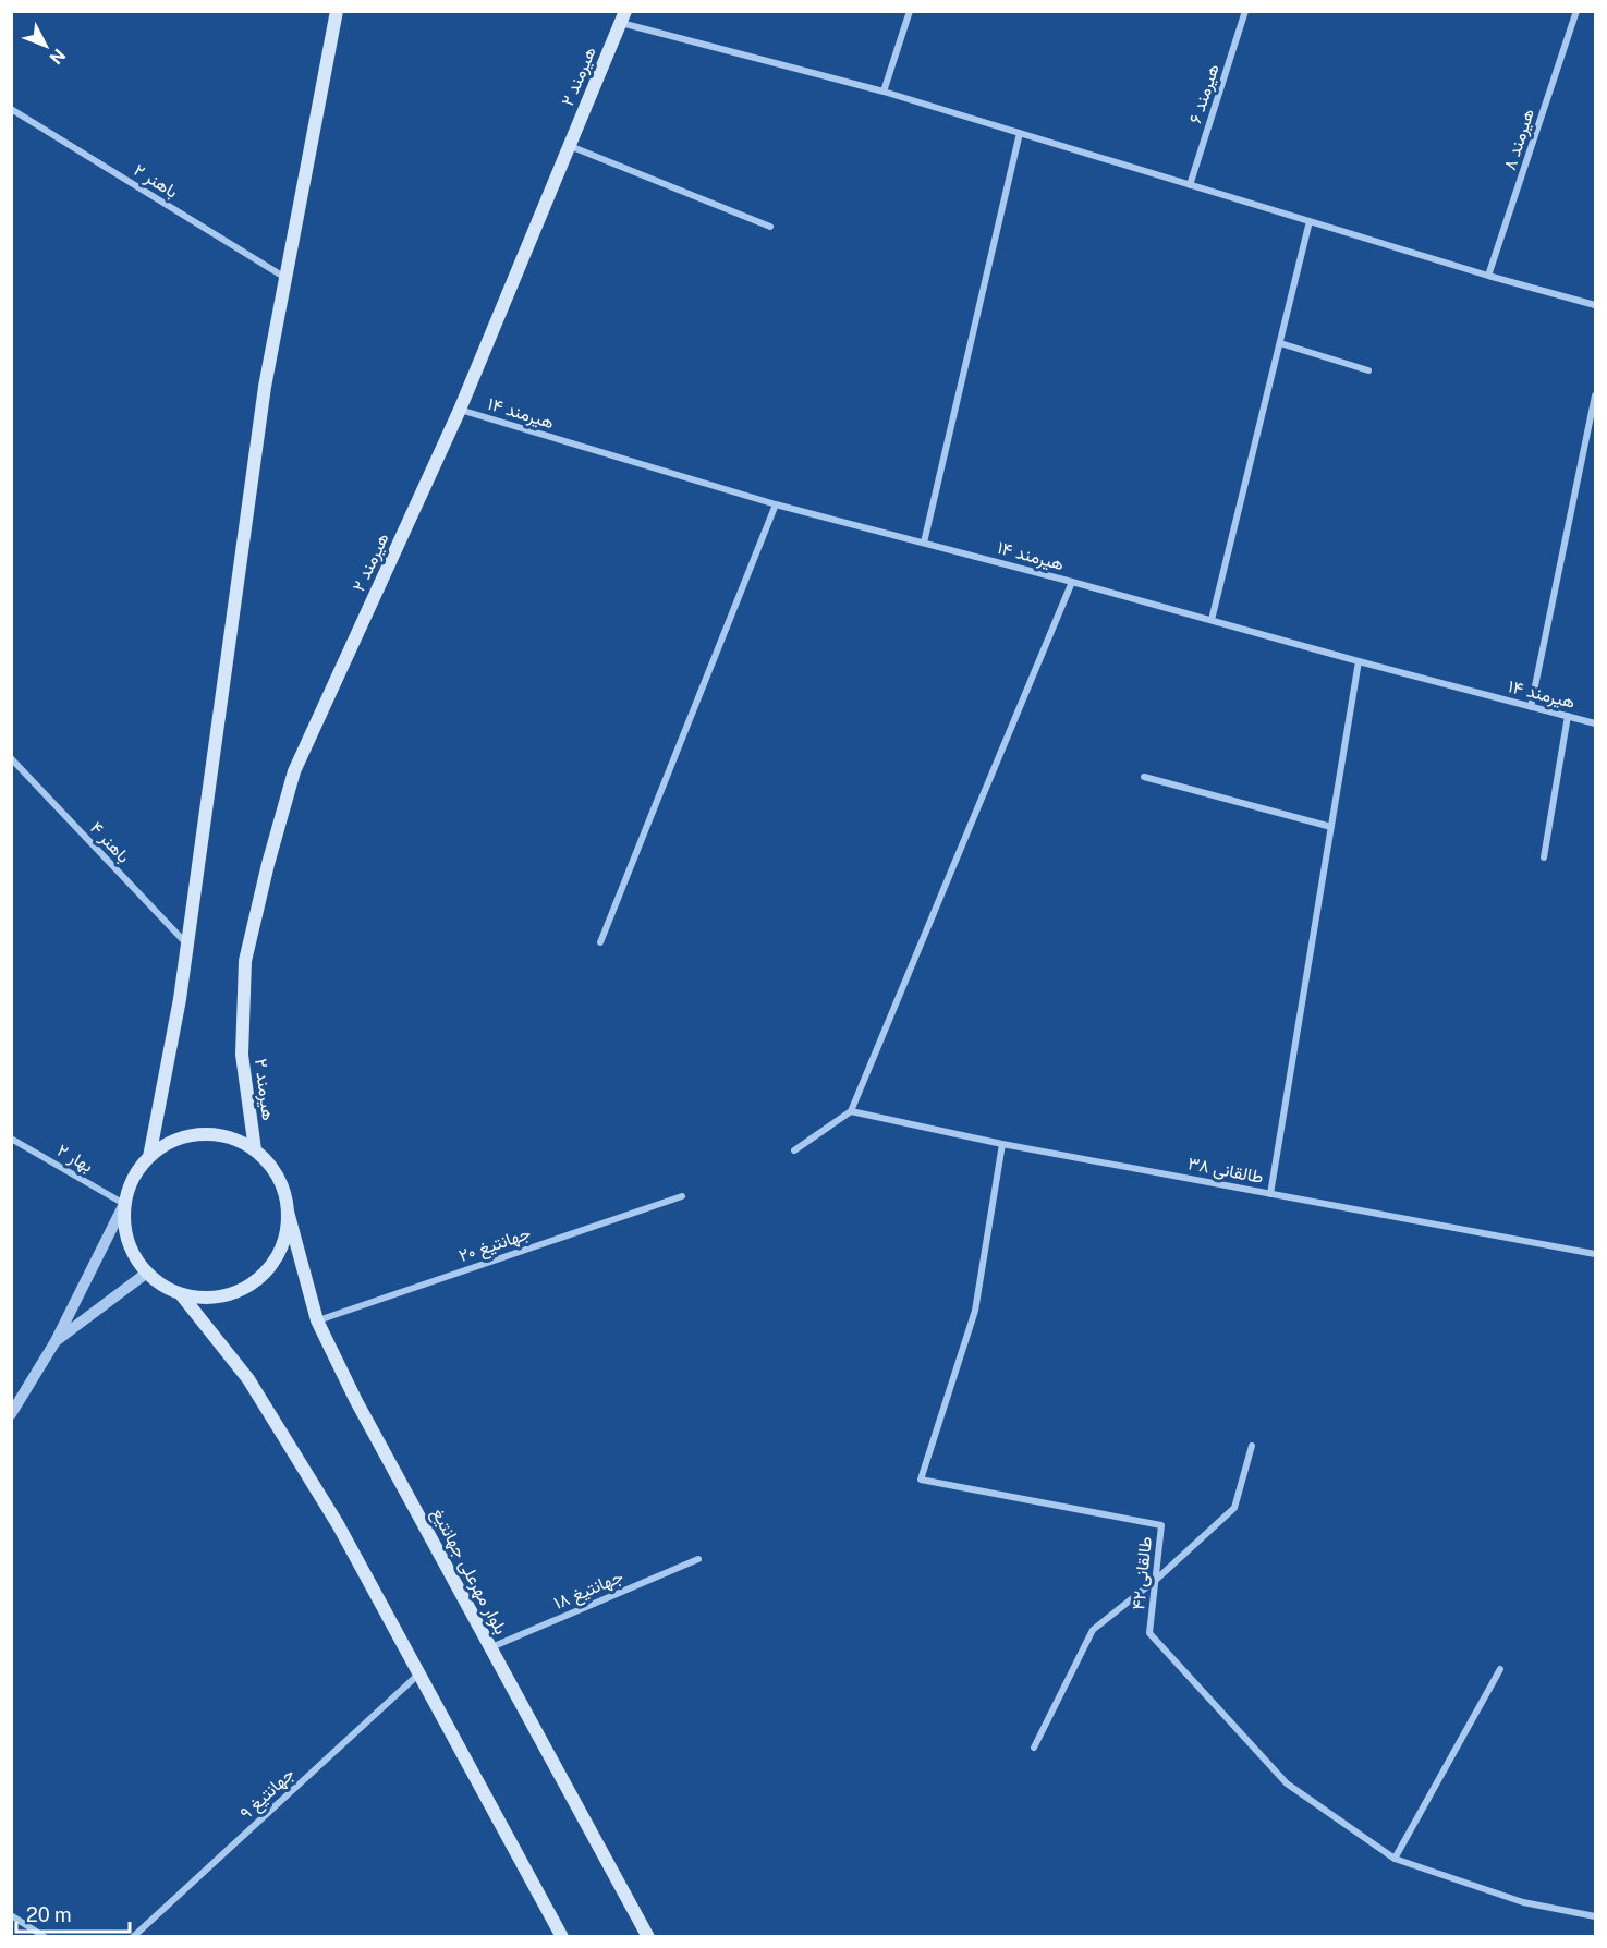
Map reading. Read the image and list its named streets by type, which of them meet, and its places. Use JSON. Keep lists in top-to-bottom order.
{
  "streets": {
    "main road": ["هیرمند ۲", "بلوار مهرعلی جهانتیغ"],
    "street": [
      "هیرمند ۶",
      "هیرمند ۸",
      "باهنر ۲",
      "هیرمند ۱۴",
      "باهنر ۴",
      "بهار ۲",
      "طالقانی ۳۸",
      "جهانتیغ ۲۰",
      "طالقانی ۴۲",
      "جهانتیغ ۱۸",
      "جهانتیغ ۹"
    ]
  },
  "crossings": [
    ["هیرمند ۲", "هیرمند ۱۴"],
    ["هیرمند ۲", "بهار ۲"],
    ["هیرمند ۲", "بلوار مهرعلی جهانتیغ"],
    ["بهار ۲", "بلوار مهرعلی جهانتیغ"],
    ["طالقانی ۳۸", "طالقانی ۴۲"],
    ["جهانتیغ ۲۰", "بلوار مهرعلی جهانتیغ"],
    ["بلوار مهرعلی جهانتیغ", "جهانتیغ ۱۸"]
  ],
  "scale_bar": "20 m",
  "north": "bottom right"
}
